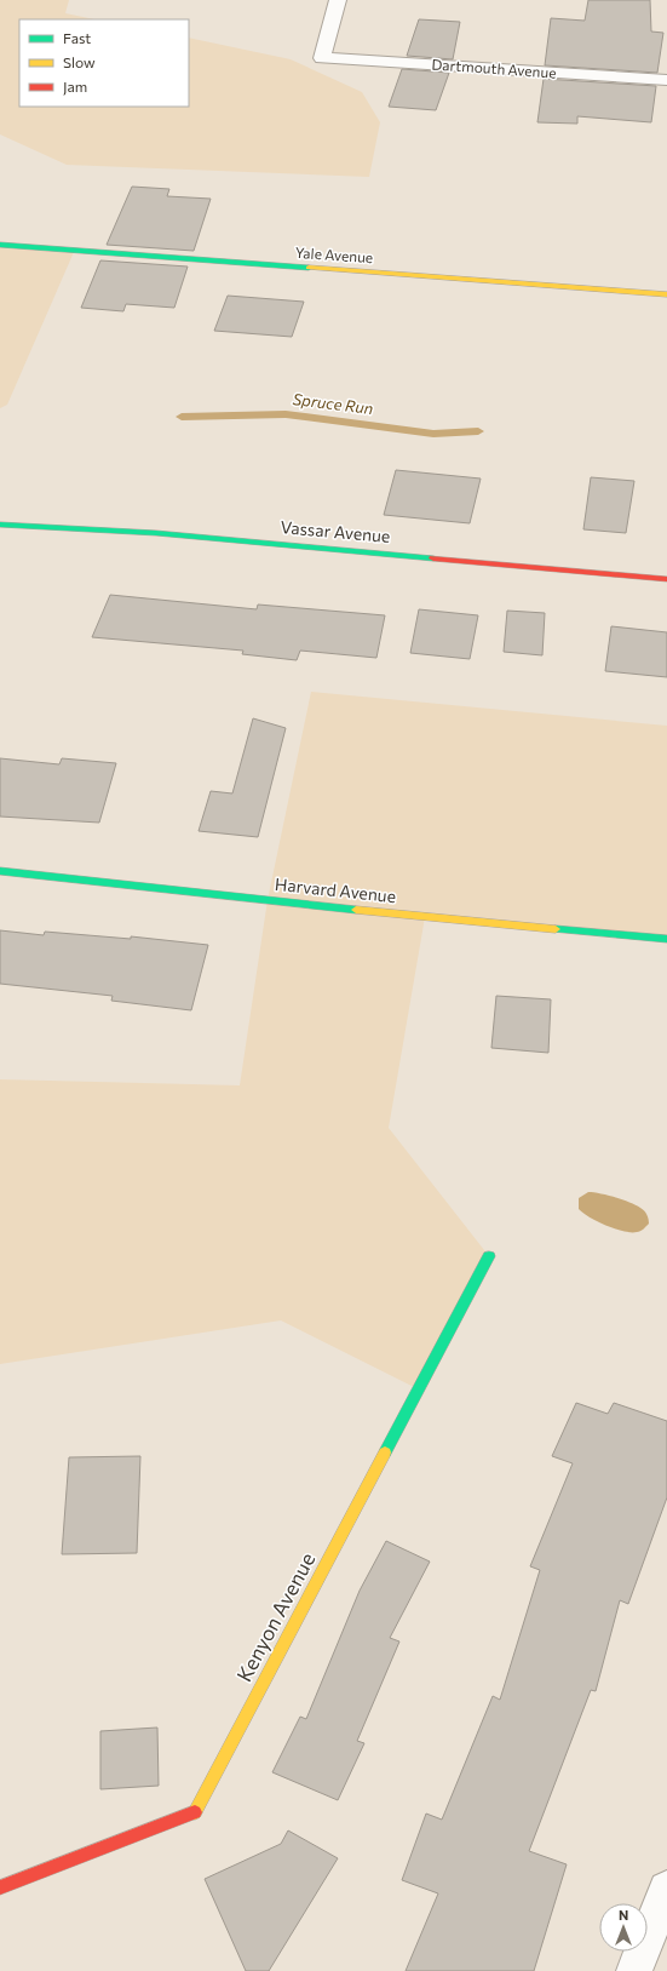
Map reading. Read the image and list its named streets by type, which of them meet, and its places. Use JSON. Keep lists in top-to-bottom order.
{
  "streets": {
    "street": [
      "Dartmouth Avenue",
      "Yale Avenue",
      "Vassar Avenue",
      "Harvard Avenue",
      "Kenyon Avenue"
    ]
  },
  "water": ["Spruce Run"],
  "legend": ["Fast", "Slow", "Jam"],
  "north": "top"
}
